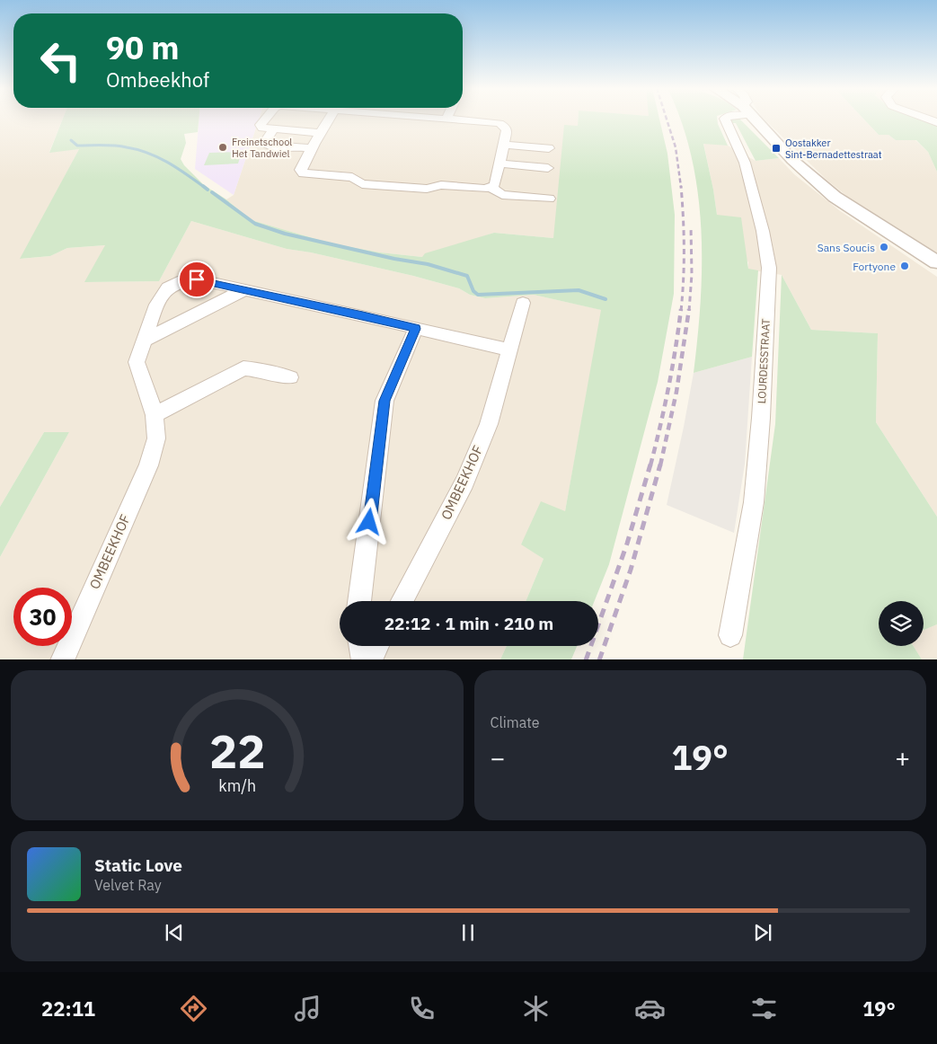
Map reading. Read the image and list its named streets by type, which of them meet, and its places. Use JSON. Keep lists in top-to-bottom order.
{
  "streets": {
    "street": ["LOURDESSTRAAT", "OMBEEKHOF"]
  },
  "places": {
    "other": ["Freinetschool Het Tandwiel", "Sans Soucis", "Fortyone"],
    "transit": ["Oostakker Sint-Bernadettestraat"]
  },
  "page": {
    "turn": ["90 m", "Ombeekhof"],
    "limit": "30",
    "trip": "22:12 · 1 min · 210 m",
    "tile": "Climate",
    "heat": ["−", "19°", "+"],
    "song": ["Static Love", "Velvet Ray"],
    "tabs": ["22:11", "19°"],
    "gauge": ["22", "km/h"]
  }
}
